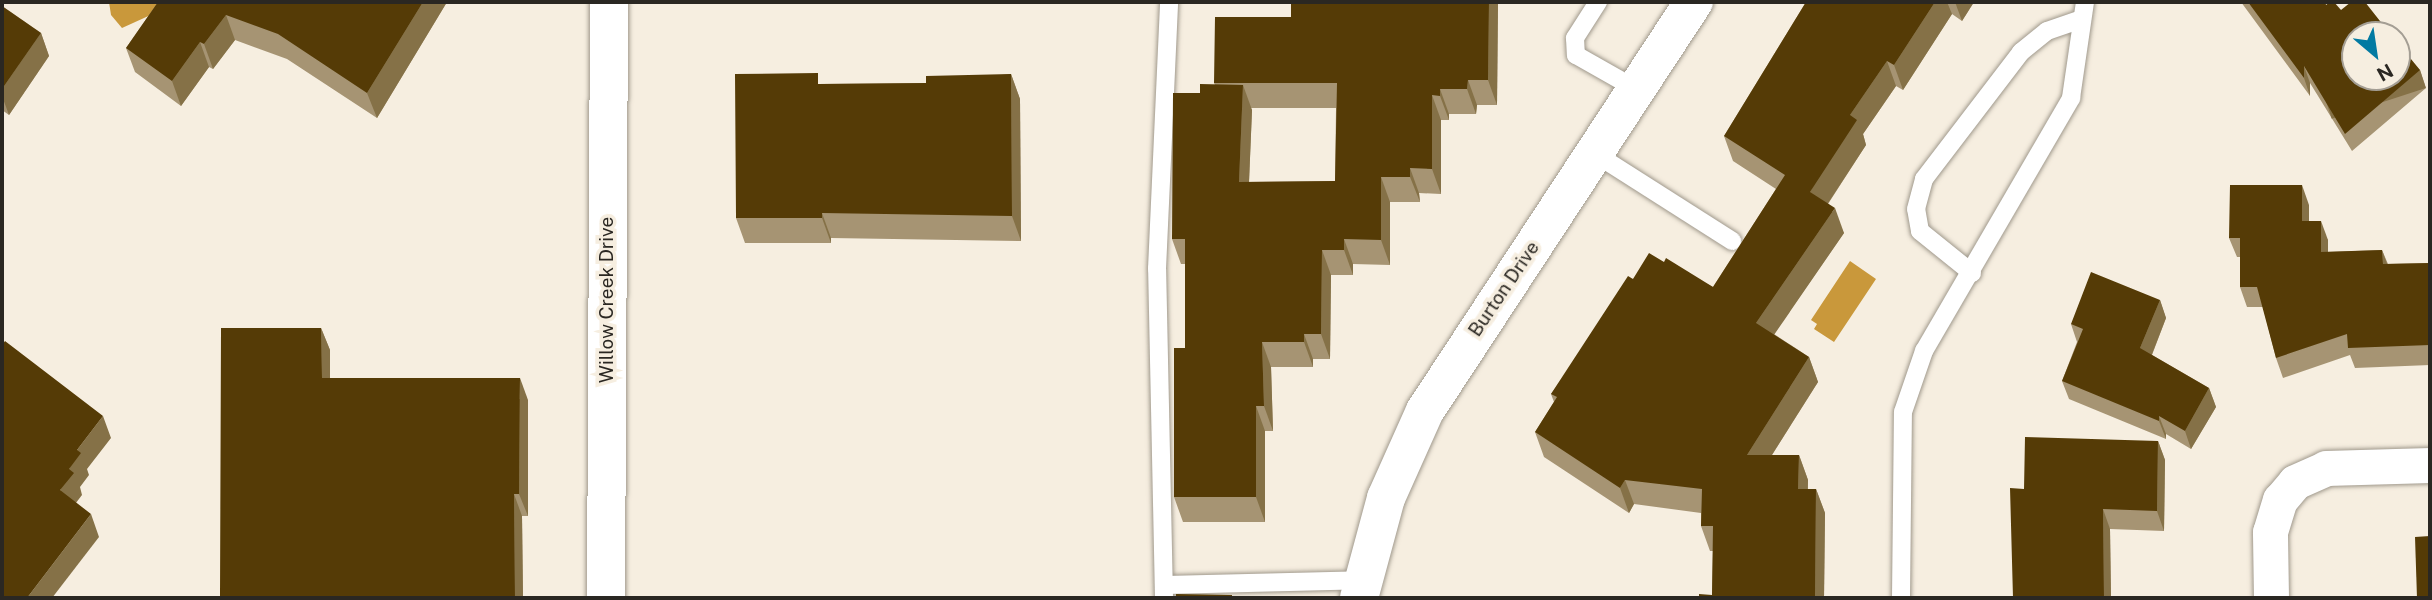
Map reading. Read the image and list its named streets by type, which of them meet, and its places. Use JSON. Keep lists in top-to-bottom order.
{
  "streets": {
    "street": ["Burton Drive", "Willow Creek Drive"]
  },
  "north": "bottom right"
}
